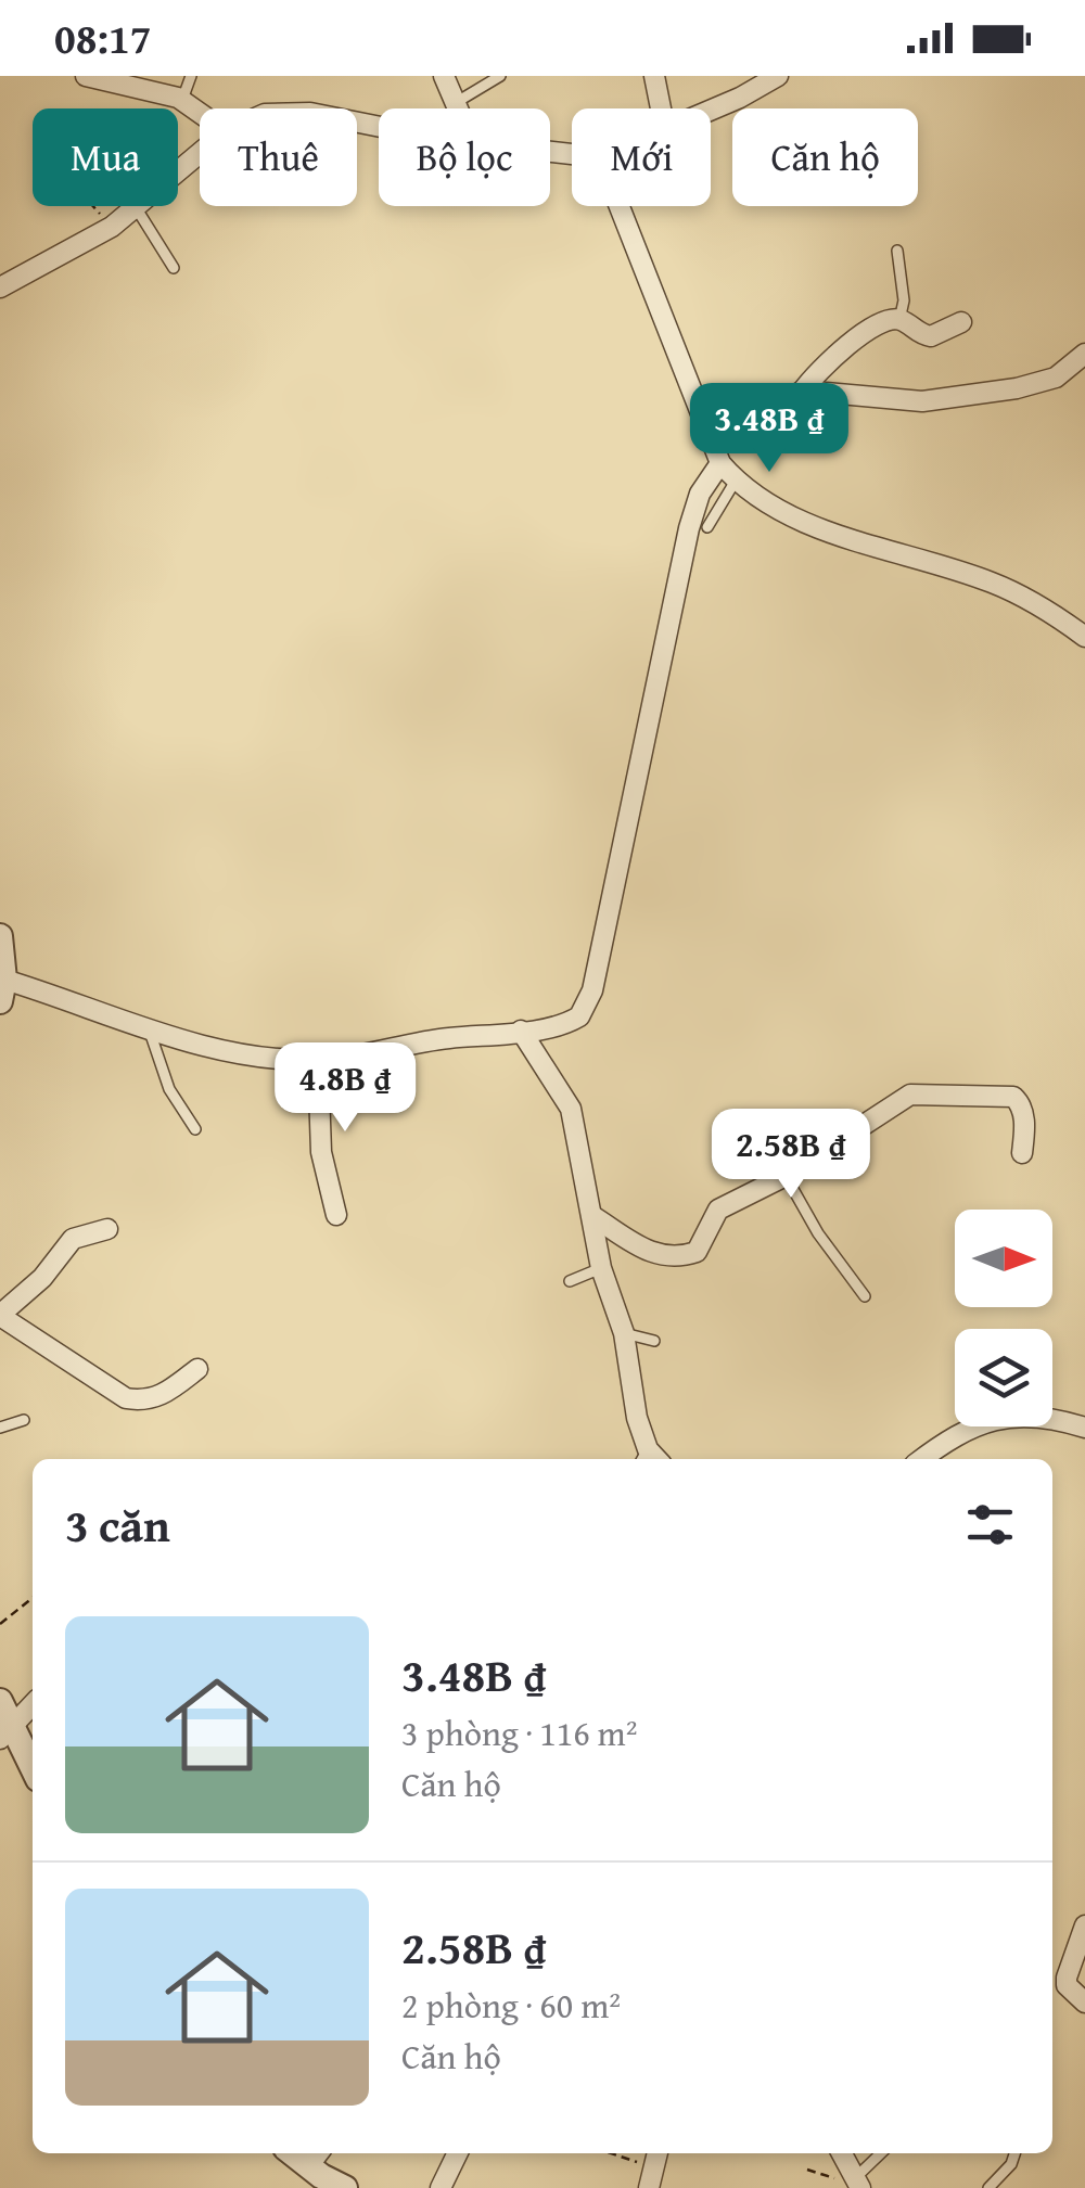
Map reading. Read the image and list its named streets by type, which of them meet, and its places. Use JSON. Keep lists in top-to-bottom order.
{
  "north": "right",
  "page": {
    "status": "08:17",
    "chip": [
      "Mua",
      "Thuê",
      "Bộ lọc",
      "Mới",
      "Căn hộ"
    ],
    "price": ["3.48B ₫", "4.8B ₫", "2.58B ₫"],
    "heading": "3 căn",
    "list": [
      {
        "name": "3.48B ₫",
        "note": "3 phòng · 116 m² · Căn hộ"
      },
      {
        "name": "2.58B ₫",
        "note": "2 phòng · 60 m² · Căn hộ"
      }
    ]
  }
}
